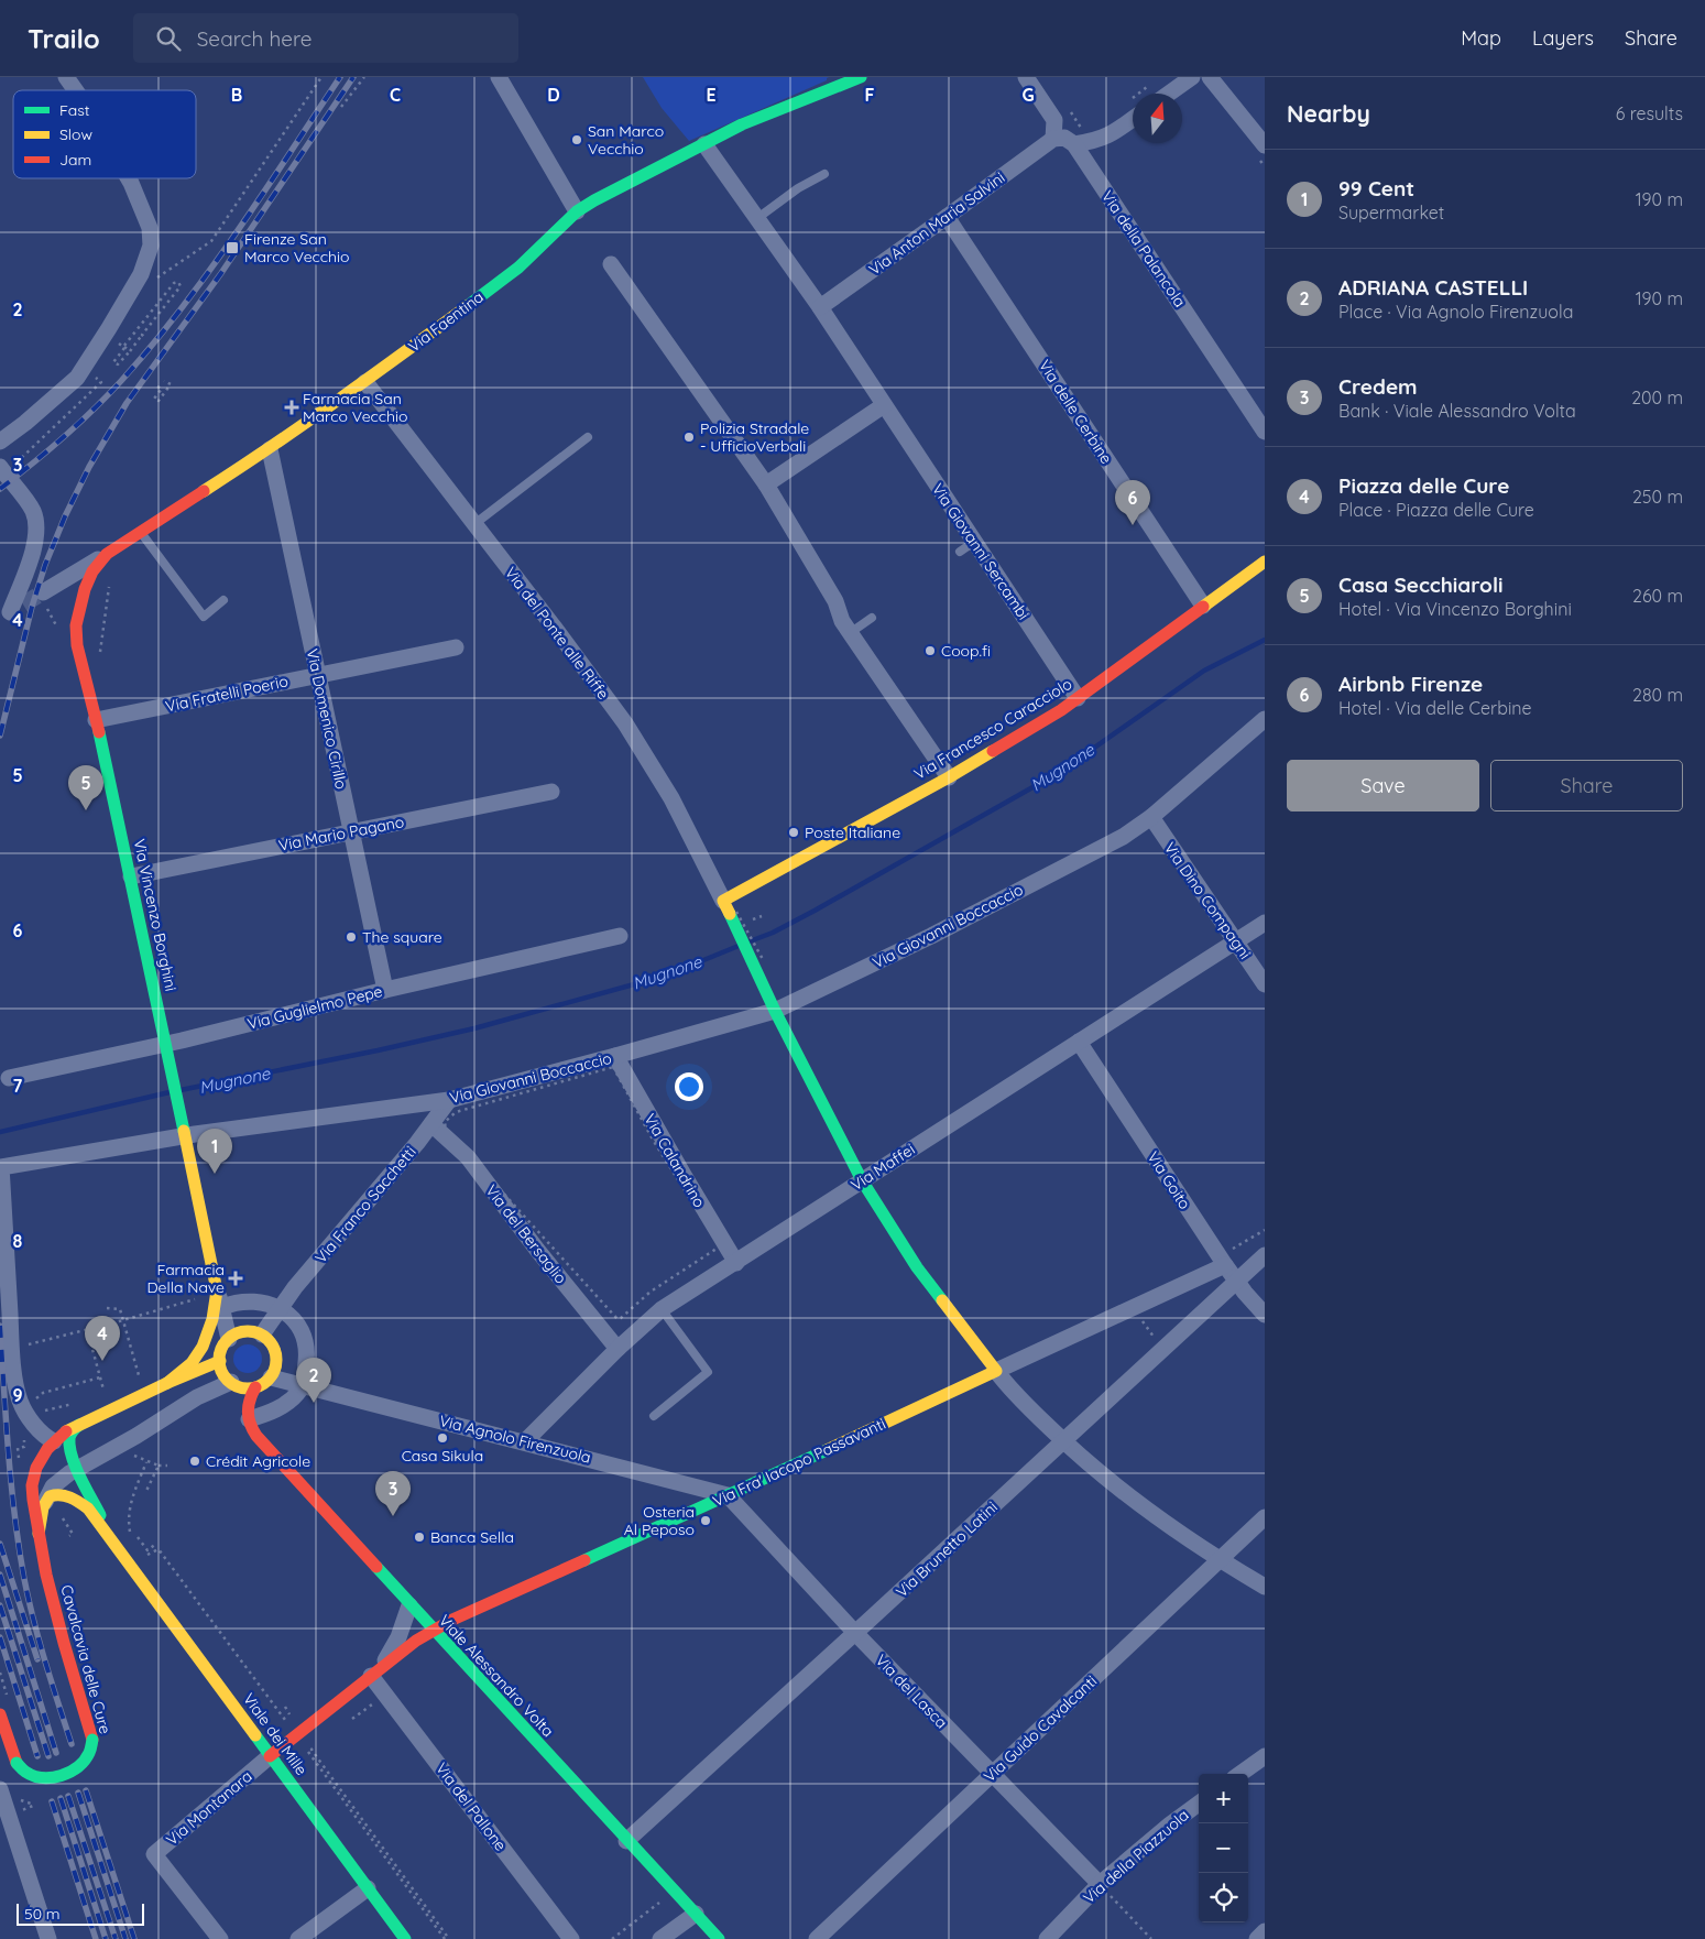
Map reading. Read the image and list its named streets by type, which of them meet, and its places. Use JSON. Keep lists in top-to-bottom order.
{
  "streets": {
    "street": [
      "Via Anton Maria Salvini",
      "Via della Palancola",
      "Via Faentina",
      "Via delle Cerbine",
      "Via Giovanni Sercambi",
      "Via del Ponte alle Riffe",
      "Via Fratelli Poerio",
      "Via Domenico Cirillo",
      "Via Francesco Caracciolo",
      "Via Mario Pagano",
      "Via Dino Compagni",
      "Via Vincenzo Borghini",
      "Via Giovanni Boccaccio",
      "Via Guglielmo Pepe",
      "Via Calandrino",
      "Via Maffei",
      "Via Goito",
      "Via Franco Sacchetti",
      "Via del Bersaglio",
      "Via Agnolo Firenzuola",
      "Via Fra' Iacopo Passavanti",
      "Via Brunetto Latini",
      "Cavalcavia delle Cure",
      "Viale Alessandro Volta",
      "Via del Lasca",
      "Via Guido Cavalcanti",
      "Viale dei Mille",
      "Via del Pallone",
      "Via Montanara",
      "Via della Piazzuola"
    ]
  },
  "crossings": [
    ["Via Anton Maria Salvini", "Via delle Cerbine"],
    ["Via Anton Maria Salvini", "Via Giovanni Sercambi"],
    ["Via Faentina", "Via Giovanni Sercambi"],
    ["Via Faentina", "Via del Ponte alle Riffe"],
    ["Via Faentina", "Via Domenico Cirillo"],
    ["Via Faentina", "Via Vincenzo Borghini"],
    ["Via delle Cerbine", "Via Francesco Caracciolo"],
    ["Via Giovanni Sercambi", "Via Francesco Caracciolo"],
    ["Via del Ponte alle Riffe", "Via Francesco Caracciolo"],
    ["Via Fratelli Poerio", "Via Domenico Cirillo"],
    ["Via Fratelli Poerio", "Via Vincenzo Borghini"],
    ["Via Domenico Cirillo", "Via Mario Pagano"],
    ["Via Domenico Cirillo", "Via Guglielmo Pepe"],
    ["Via Mario Pagano", "Via Vincenzo Borghini"],
    ["Via Dino Compagni", "Via Giovanni Boccaccio"],
    ["Via Dino Compagni", "Via Maffei"],
    ["Via Vincenzo Borghini", "Via Giovanni Boccaccio"],
    ["Via Vincenzo Borghini", "Via Guglielmo Pepe"],
    ["Via Giovanni Boccaccio", "Via Calandrino"],
    ["Via Giovanni Boccaccio", "Via Franco Sacchetti"],
    ["Via Giovanni Boccaccio", "Cavalcavia delle Cure"],
    ["Via Calandrino", "Via Maffei"],
    ["Via Maffei", "Via Goito"],
    ["Via Maffei", "Via del Bersaglio"],
    ["Via Maffei", "Via Agnolo Firenzuola"],
    ["Via Goito", "Via Fra' Iacopo Passavanti"],
    ["Via Goito", "Via Brunetto Latini"],
    ["Via Franco Sacchetti", "Via del Bersaglio"],
    ["Via Franco Sacchetti", "Via Agnolo Firenzuola"],
    ["Via Agnolo Firenzuola", "Via Fra' Iacopo Passavanti"],
    ["Via Agnolo Firenzuola", "Via del Lasca"],
    ["Via Fra' Iacopo Passavanti", "Viale Alessandro Volta"],
    ["Via Fra' Iacopo Passavanti", "Via del Lasca"],
    ["Via Fra' Iacopo Passavanti", "Viale dei Mille"],
    ["Via Fra' Iacopo Passavanti", "Via del Pallone"],
    ["Via Fra' Iacopo Passavanti", "Via Montanara"],
    ["Via Brunetto Latini", "Viale Alessandro Volta"],
    ["Via Brunetto Latini", "Via del Lasca"],
    ["Via del Lasca", "Via Guido Cavalcanti"],
    ["Via del Lasca", "Via della Piazzuola"],
    ["Viale dei Mille", "Via Montanara"]
  ],
  "water": ["Mugnone"],
  "places": {
    "other": [
      "San Marco Vecchio",
      "Polizia Stradale - UfficioVerbali",
      "Coop.fi",
      "Poste Italiane",
      "The square",
      "Casa Sikula",
      "Crédit Agricole",
      "Osteria Al Peposo",
      "Banca Sella"
    ],
    "transit": ["Firenze San Marco Vecchio"],
    "health": ["Farmacia San Marco Vecchio", "Farmacia Della Nave"]
  },
  "legend": ["Fast", "Slow", "Jam"],
  "scale_bar": "50 m",
  "north": "top",
  "page": {
    "header": "Trailo",
    "search": "Search here",
    "nav": ["Map", "Layers", "Share"],
    "heading": ["Nearby", "6 results"],
    "list": [
      {
        "mark": "1",
        "name": "99 Cent",
        "note": "Supermarket",
        "value": "190 m"
      },
      {
        "mark": "2",
        "name": "ADRIANA CASTELLI",
        "note": "Place · Via Agnolo Firenzuola",
        "value": "190 m"
      },
      {
        "mark": "3",
        "name": "Credem",
        "note": "Bank · Viale Alessandro Volta",
        "value": "200 m"
      },
      {
        "mark": "4",
        "name": "Piazza delle Cure",
        "note": "Place · Piazza delle Cure",
        "value": "250 m"
      },
      {
        "mark": "5",
        "name": "Casa Secchiaroli",
        "note": "Hotel · Via Vincenzo Borghini",
        "value": "260 m"
      },
      {
        "mark": "6",
        "name": "Airbnb Firenze",
        "note": "Hotel · Via delle Cerbine",
        "value": "280 m"
      }
    ],
    "pins": [
      "6",
      "5",
      "1",
      "4",
      "2",
      "3"
    ],
    "buttons": ["Save", "Share"],
    "map_buttons": ["+", "−"],
    "scale": "50 m"
  },
  "grid": {
    "columns": [
      "B",
      "C",
      "D",
      "E",
      "F",
      "G"
    ],
    "rows": [
      "2",
      "3",
      "4",
      "5",
      "6",
      "7",
      "8",
      "9"
    ]
  }
}
